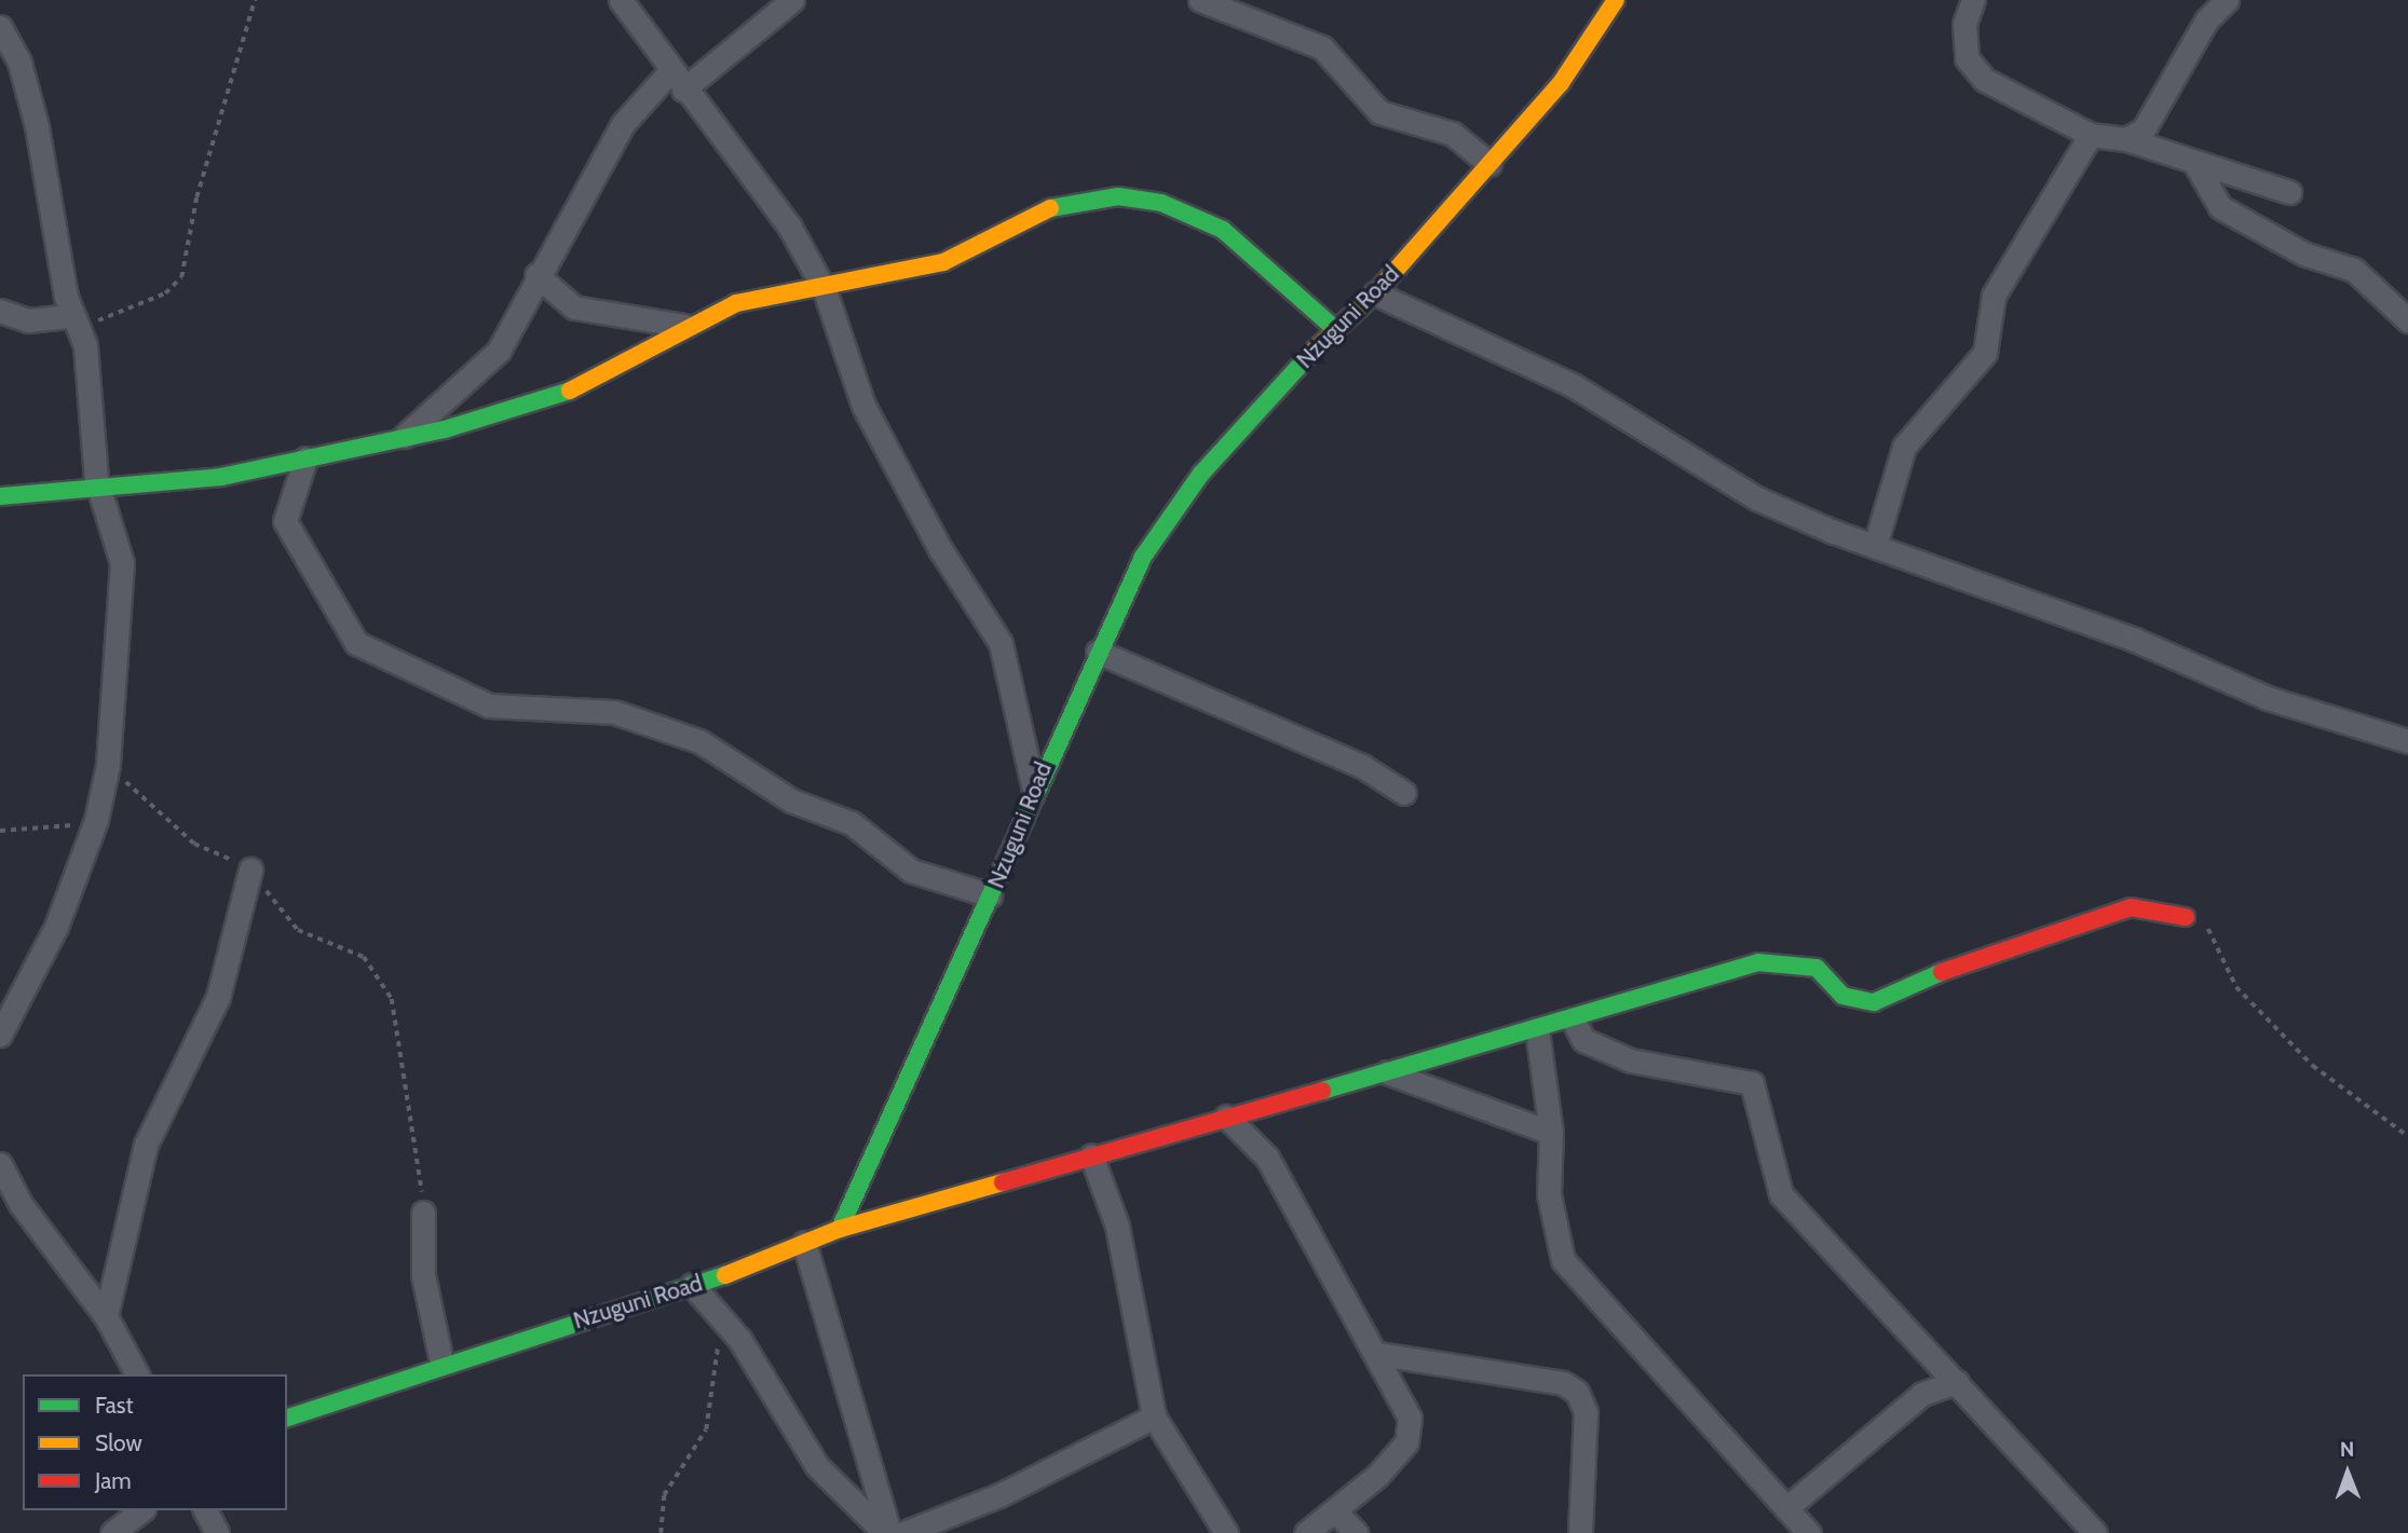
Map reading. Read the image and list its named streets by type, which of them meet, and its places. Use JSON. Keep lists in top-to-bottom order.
{
  "streets": {
    "street": ["Nzuguni Road"]
  },
  "legend": ["Fast", "Slow", "Jam"],
  "north": "top"
}
